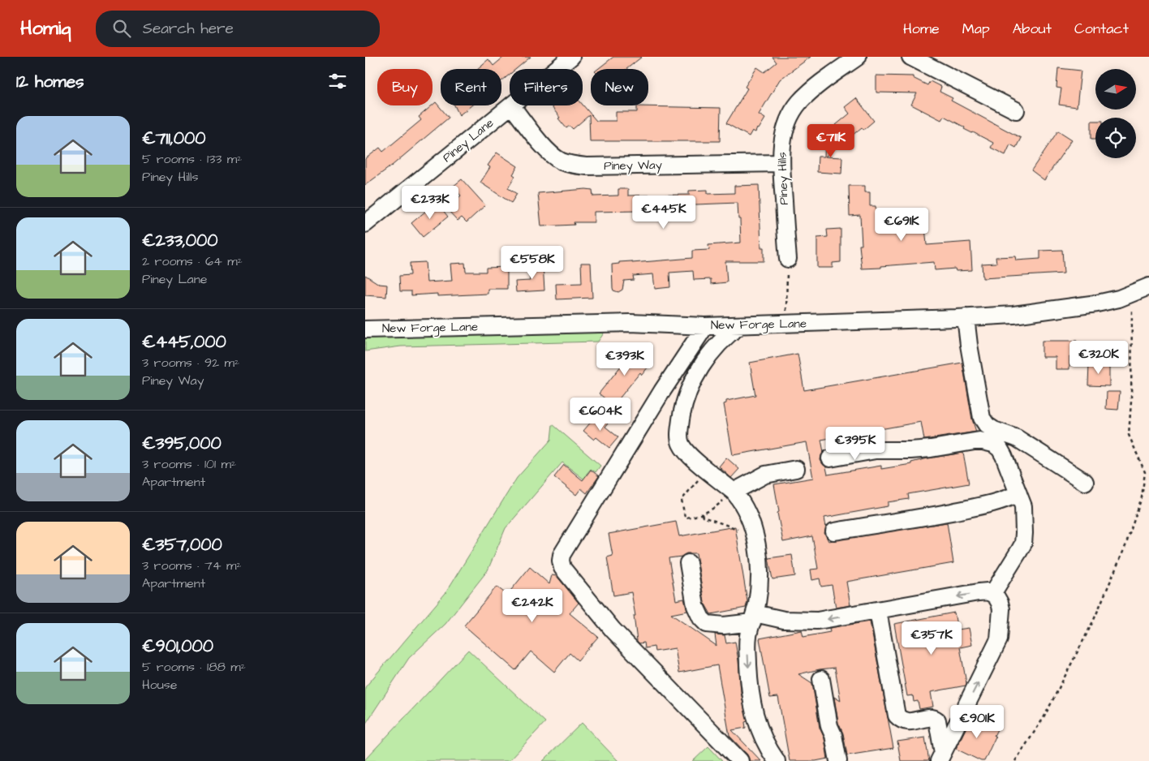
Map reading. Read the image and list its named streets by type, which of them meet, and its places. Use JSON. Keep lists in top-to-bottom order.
{
  "streets": {
    "street": [
      "Piney Lane",
      "Piney Way",
      "Piney Hills",
      "New Forge Lane"
    ]
  },
  "crossings": [
    ["Piney Lane", "Piney Way"],
    ["Piney Way", "Piney Hills"]
  ],
  "north": "right",
  "page": {
    "header": "Homiq",
    "search": "Search here",
    "nav": [
      "Home",
      "Map",
      "About",
      "Contact"
    ],
    "heading": "12 homes",
    "chip": [
      "Buy",
      "Rent",
      "Filters",
      "New"
    ],
    "list": [
      {
        "name": "€711,000",
        "note": "5 rooms · 133 m² · Piney Hills"
      },
      {
        "name": "€233,000",
        "note": "2 rooms · 64 m² · Piney Lane"
      },
      {
        "name": "€445,000",
        "note": "3 rooms · 92 m² · Piney Way"
      },
      {
        "name": "€395,000",
        "note": "3 rooms · 101 m² · Apartment"
      },
      {
        "name": "€357,000",
        "note": "3 rooms · 74 m² · Apartment"
      },
      {
        "name": "€901,000",
        "note": "5 rooms · 188 m² · House"
      }
    ],
    "price": [
      "€711K",
      "€233K",
      "€445K",
      "€691K",
      "€558K",
      "€320K",
      "€393K",
      "€604K",
      "€395K",
      "€242K",
      "€357K",
      "€901K"
    ]
  }
}
